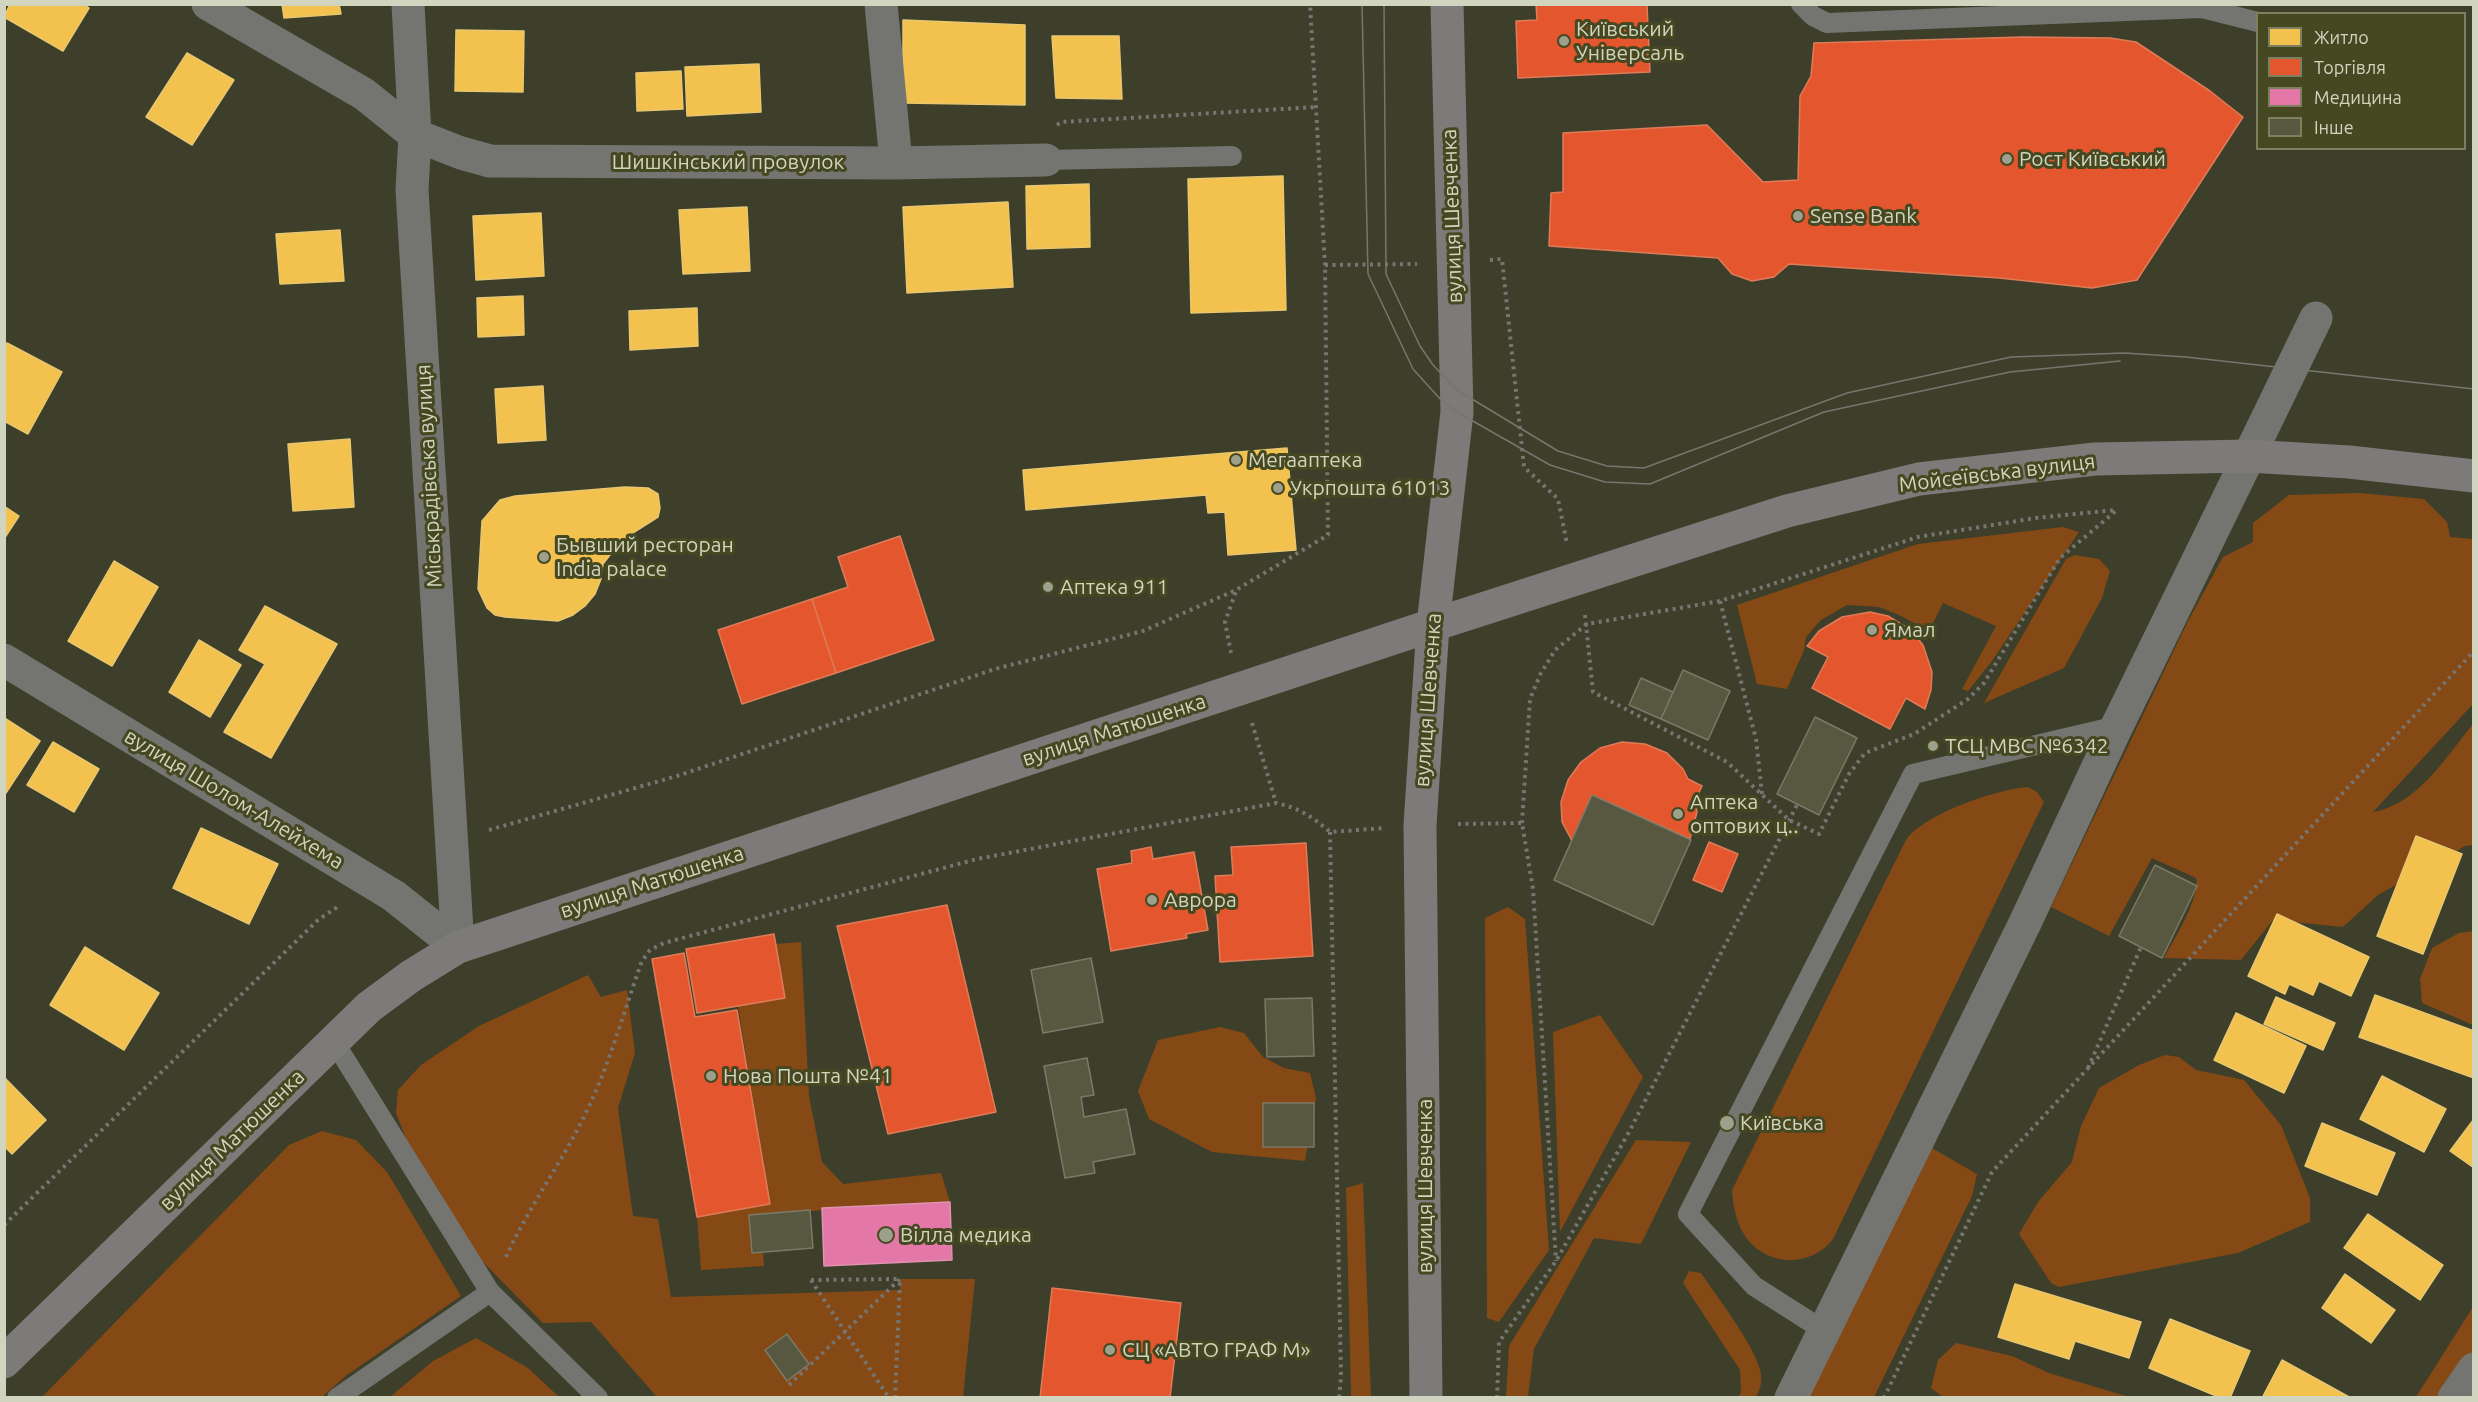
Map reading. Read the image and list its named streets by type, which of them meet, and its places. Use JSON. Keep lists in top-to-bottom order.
{
  "streets": {
    "main road": ["вулиця Шевченка", "Мойсеївська вулиця", "вулиця Матюшенка"],
    "street": ["Шишкінський провулок", "Міськрадівська вулиця", "вулиця Шолом-Алейхема"]
  },
  "crossings": [
    ["Шишкінський провулок", "Міськрадівська вулиця"],
    ["вулиця Шевченка", "Мойсеївська вулиця"],
    ["вулиця Шевченка", "вулиця Матюшенка"],
    ["Мойсеївська вулиця", "вулиця Матюшенка"],
    ["Міськрадівська вулиця", "вулиця Матюшенка"],
    ["Міськрадівська вулиця", "вулиця Шолом-Алейхема"],
    ["вулиця Матюшенка", "вулиця Шолом-Алейхема"]
  ],
  "places": [
    "Київський Універсаль",
    "Рост Київський",
    "Sense Bank",
    "Мегааптека",
    "Укрпошта 61013",
    "Бывший ресторан India palace",
    "Аптека 911",
    "Ямал",
    "ТСЦ МВС №6342",
    "Аптека оптових ц‥",
    "Аврора",
    "Нова Пошта №41",
    "Київська",
    "Вілла медика",
    "СЦ «АВТО ГРАФ М»"
  ],
  "legend": [
    "Житло",
    "Торгівля",
    "Медицина",
    "Інше"
  ]
}
